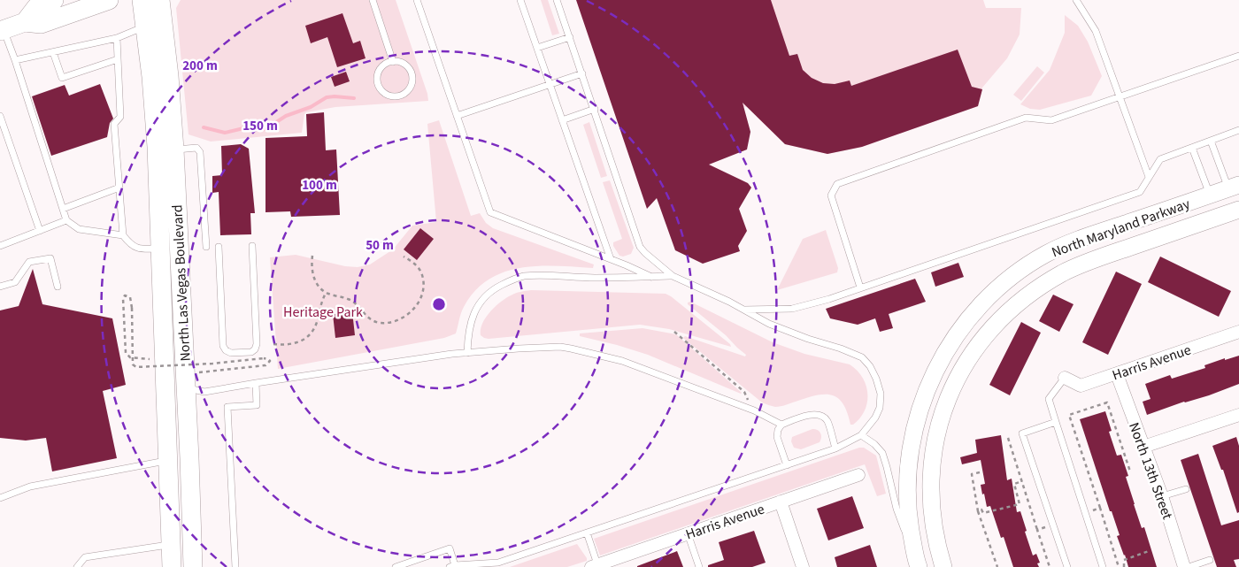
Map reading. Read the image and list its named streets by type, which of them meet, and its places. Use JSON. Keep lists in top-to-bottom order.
{
  "streets": {
    "main road": ["North Maryland Parkway", "North Las Vegas Boulevard"],
    "street": ["Harris Avenue", "North 13th Street"]
  },
  "crossings": [
    ["Harris Avenue", "North 13th Street"]
  ],
  "parks": ["Heritage Park"],
  "rings": [
    "200 m",
    "150 m",
    "100 m",
    "50 m"
  ]
}
